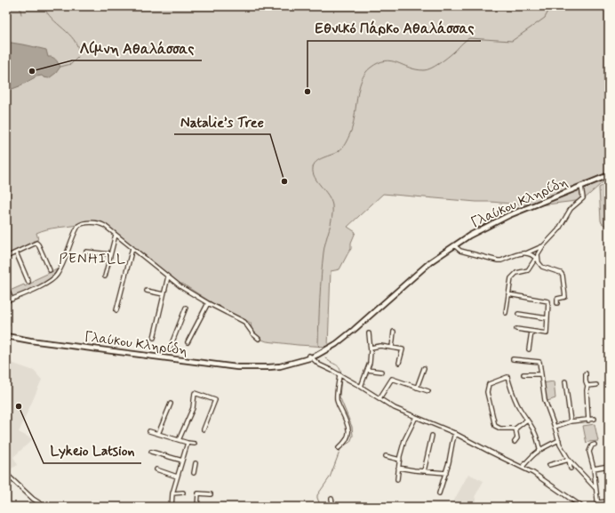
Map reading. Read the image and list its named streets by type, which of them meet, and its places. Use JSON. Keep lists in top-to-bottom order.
{
  "streets": {
    "main road": ["Γλαύκου Κληρίδη"]
  },
  "districts": ["PENHILL"],
  "places": [
    "Λίμνη Αθαλάσσας",
    "Εθνικό Πάρκο Αθαλάσσας",
    "Natalie’s Tree",
    "Lykeio Latsion"
  ]
}
